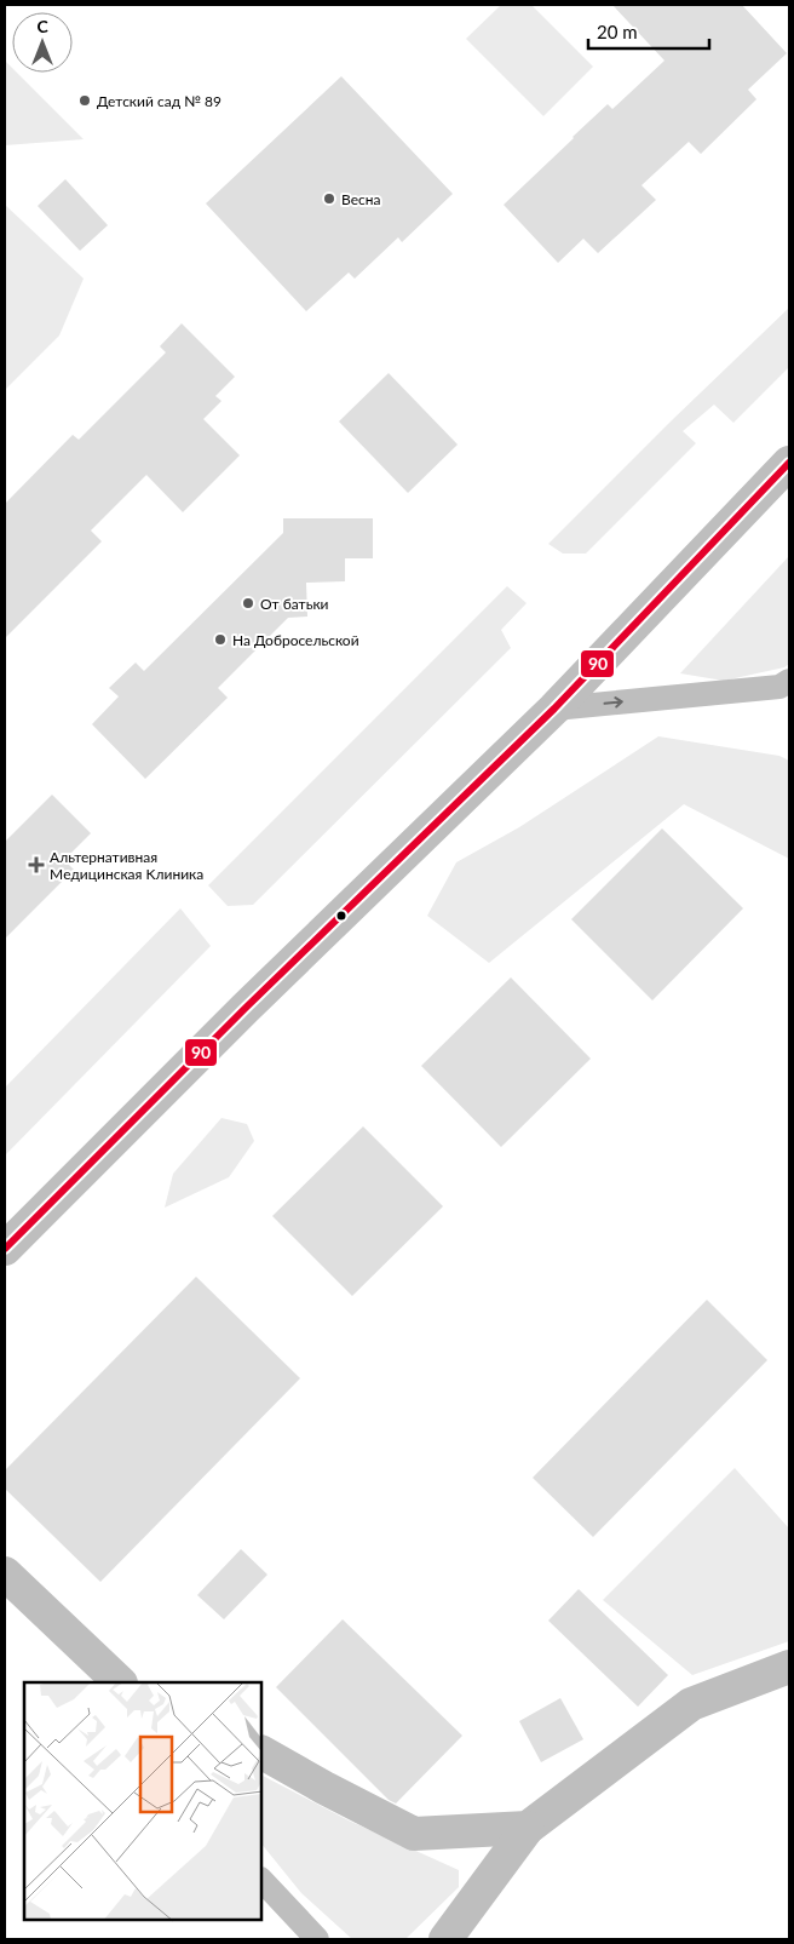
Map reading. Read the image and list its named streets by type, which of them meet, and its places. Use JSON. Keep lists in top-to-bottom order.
{
  "places": {
    "other": [
      "Детский сад № 89",
      "Весна",
      "От батьки",
      "На Добросельской"
    ],
    "health": ["Альтернативная Mедицинская Kлиника"]
  },
  "lines": ["transit line 90"],
  "scale_bar": "20 m",
  "north": "top"
}
